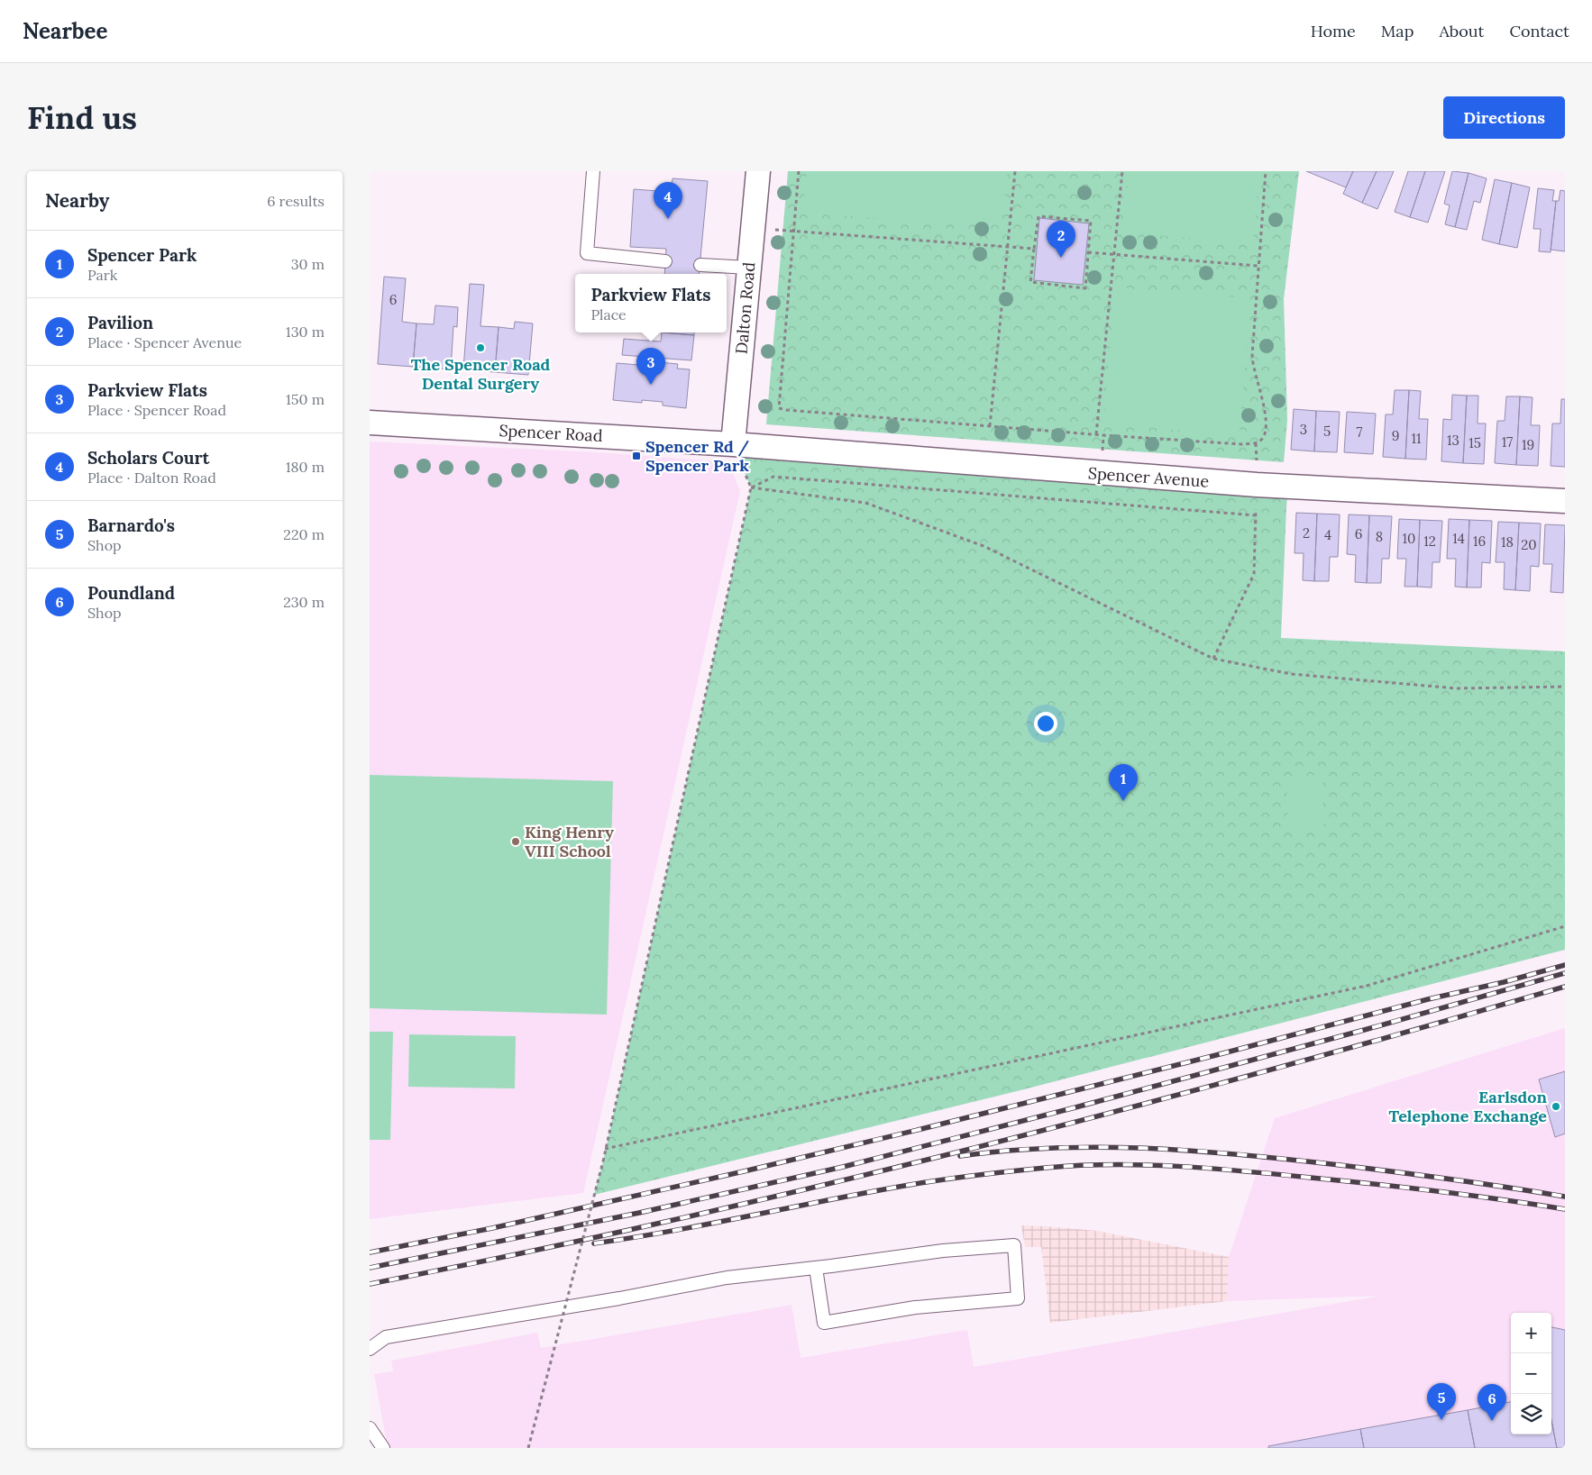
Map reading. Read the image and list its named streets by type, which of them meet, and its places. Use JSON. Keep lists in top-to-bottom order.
{
  "streets": {
    "street": ["Dalton Road", "Spencer Road", "Spencer Avenue"]
  },
  "crossings": [
    ["Dalton Road", "Spencer Road"],
    ["Dalton Road", "Spencer Avenue"],
    ["Spencer Road", "Spencer Avenue"]
  ],
  "places": {
    "other": ["The Spencer Road Dental Surgery", "King Henry VIII School", "Earlsdon Telephone Exchange"],
    "transit": ["Spencer Rd / Spencer Park"]
  },
  "house_numbers": [
    "6",
    "3",
    "5",
    "7",
    "9",
    "11",
    "13",
    "17",
    "15",
    "19",
    "2",
    "6",
    "4",
    "8",
    "10",
    "14",
    "12",
    "16",
    "18",
    "20"
  ],
  "page": {
    "header": "Nearbee",
    "nav": [
      "Home",
      "Map",
      "About",
      "Contact"
    ],
    "buttons": "Directions",
    "title": "Find us",
    "heading": ["Nearby", "6 results"],
    "pins": [
      "4",
      "2",
      "3",
      "1",
      "5",
      "6"
    ],
    "list": [
      {
        "mark": "1",
        "name": "Spencer Park",
        "note": "Park",
        "value": "30 m"
      },
      {
        "mark": "2",
        "name": "Pavilion",
        "note": "Place · Spencer Avenue",
        "value": "130 m"
      },
      {
        "mark": "3",
        "name": "Parkview Flats",
        "note": "Place · Spencer Road",
        "value": "150 m"
      },
      {
        "mark": "4",
        "name": "Scholars Court",
        "note": "Place · Dalton Road",
        "value": "180 m"
      },
      {
        "mark": "5",
        "name": "Barnardo's",
        "note": "Shop",
        "value": "220 m"
      },
      {
        "mark": "6",
        "name": "Poundland",
        "note": "Shop",
        "value": "230 m"
      }
    ],
    "popup": ["Parkview Flats", "Place"],
    "map_buttons": ["+", "−"]
  }
}
